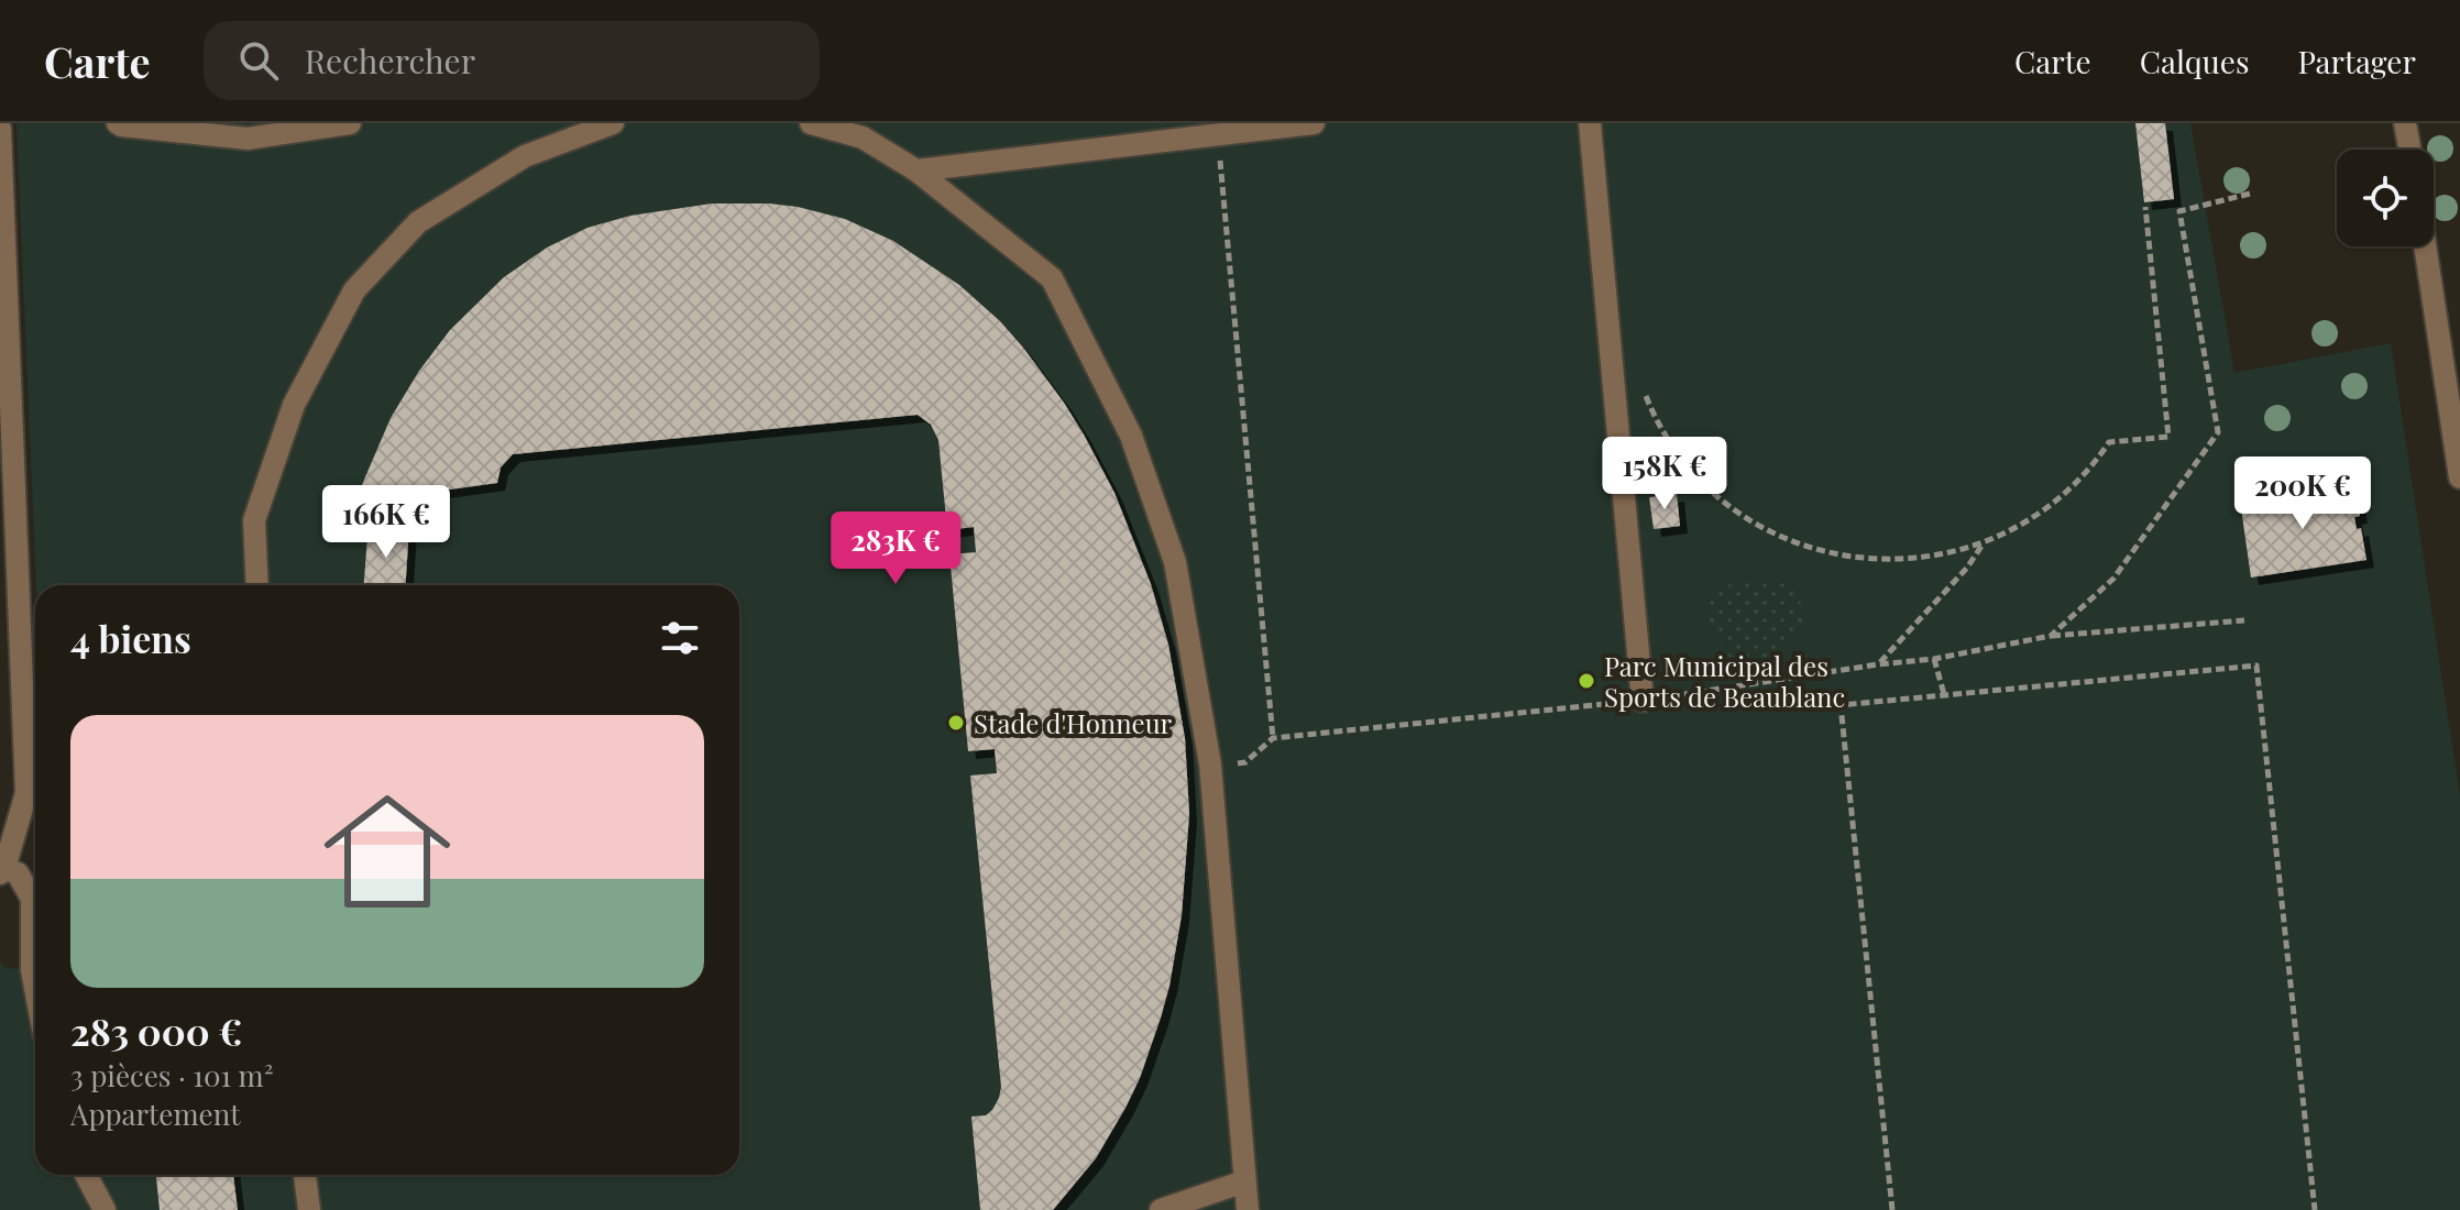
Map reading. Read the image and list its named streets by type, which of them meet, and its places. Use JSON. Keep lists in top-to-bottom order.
{
  "places": ["Parc Municipal des Sports de Beaublanc", "Stade d'Honneur"],
  "page": {
    "header": "Carte",
    "search": "Rechercher",
    "nav": ["Carte", "Calques", "Partager"],
    "price": [
      "158K €",
      "200K €",
      "166K €",
      "283K €"
    ],
    "heading": "4 biens",
    "list": [
      {
        "name": "283 000 €",
        "note": "3 pièces · 101 m² · Appartement"
      }
    ]
  }
}
